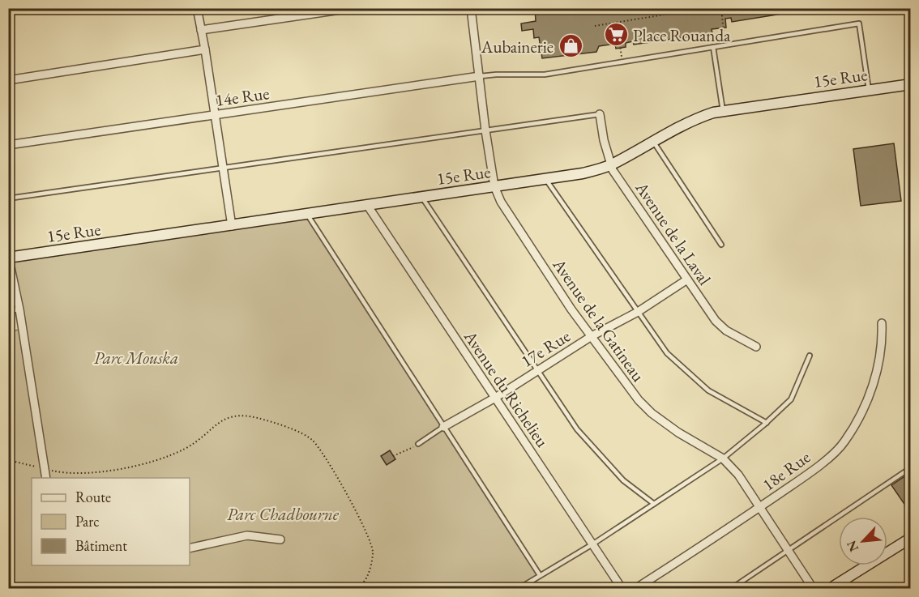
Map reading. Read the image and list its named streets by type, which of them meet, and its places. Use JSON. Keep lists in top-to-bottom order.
{
  "streets": {
    "street": [
      "15e Rue",
      "14e Rue",
      "Avenue de la Laval",
      "Avenue de la Gatineau",
      "17e Rue",
      "Avenue du Richelieu",
      "18e Rue"
    ]
  },
  "crossings": [
    ["15e Rue", "Avenue de la Laval"],
    ["15e Rue", "Avenue de la Gatineau"],
    ["15e Rue", "Avenue du Richelieu"],
    ["14e Rue", "Avenue de la Gatineau"],
    ["Avenue de la Laval", "17e Rue"],
    ["Avenue de la Gatineau", "17e Rue"],
    ["Avenue de la Gatineau", "18e Rue"],
    ["17e Rue", "Avenue du Richelieu"]
  ],
  "parks": ["Parc Mouska", "Parc Chadbourne"],
  "places": {
    "supermarket": ["Place Rouanda"],
    "shop": ["Aubainerie"]
  },
  "legend": ["Route", "Parc", "Bâtiment"],
  "north": "bottom left"
}
